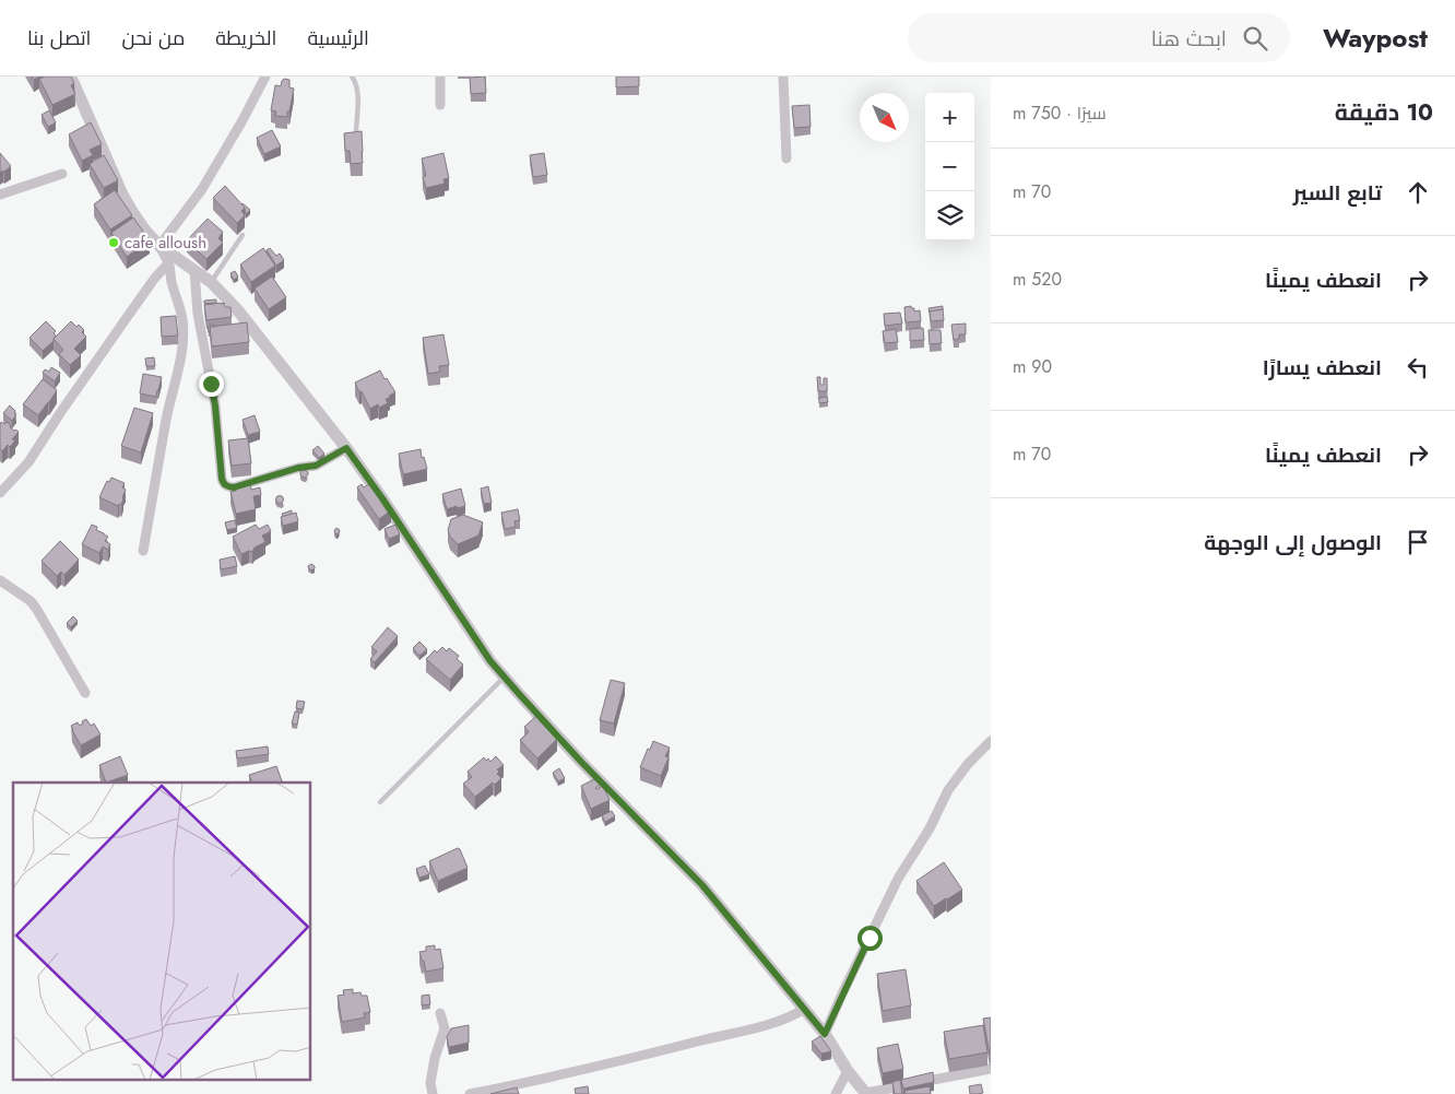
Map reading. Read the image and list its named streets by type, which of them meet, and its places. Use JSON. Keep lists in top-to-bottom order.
{
  "places": ["cafe alloush"],
  "north": "bottom right",
  "page": {
    "header": "Waypost",
    "search": "ابحث هنا",
    "nav": [
      "الرئيسية",
      "الخريطة",
      "من نحن",
      "اتصل بنا"
    ],
    "heading": ["10 دقيقة", "سيرًا · 750 m"],
    "map_buttons": ["+", "−"],
    "list": [
      ["تابع السير", "70 m"],
      ["انعطف يمينًا", "520 m"],
      ["انعطف يسارًا", "90 m"],
      ["انعطف يمينًا", "70 m"],
      "الوصول إلى الوجهة"
    ]
  }
}
